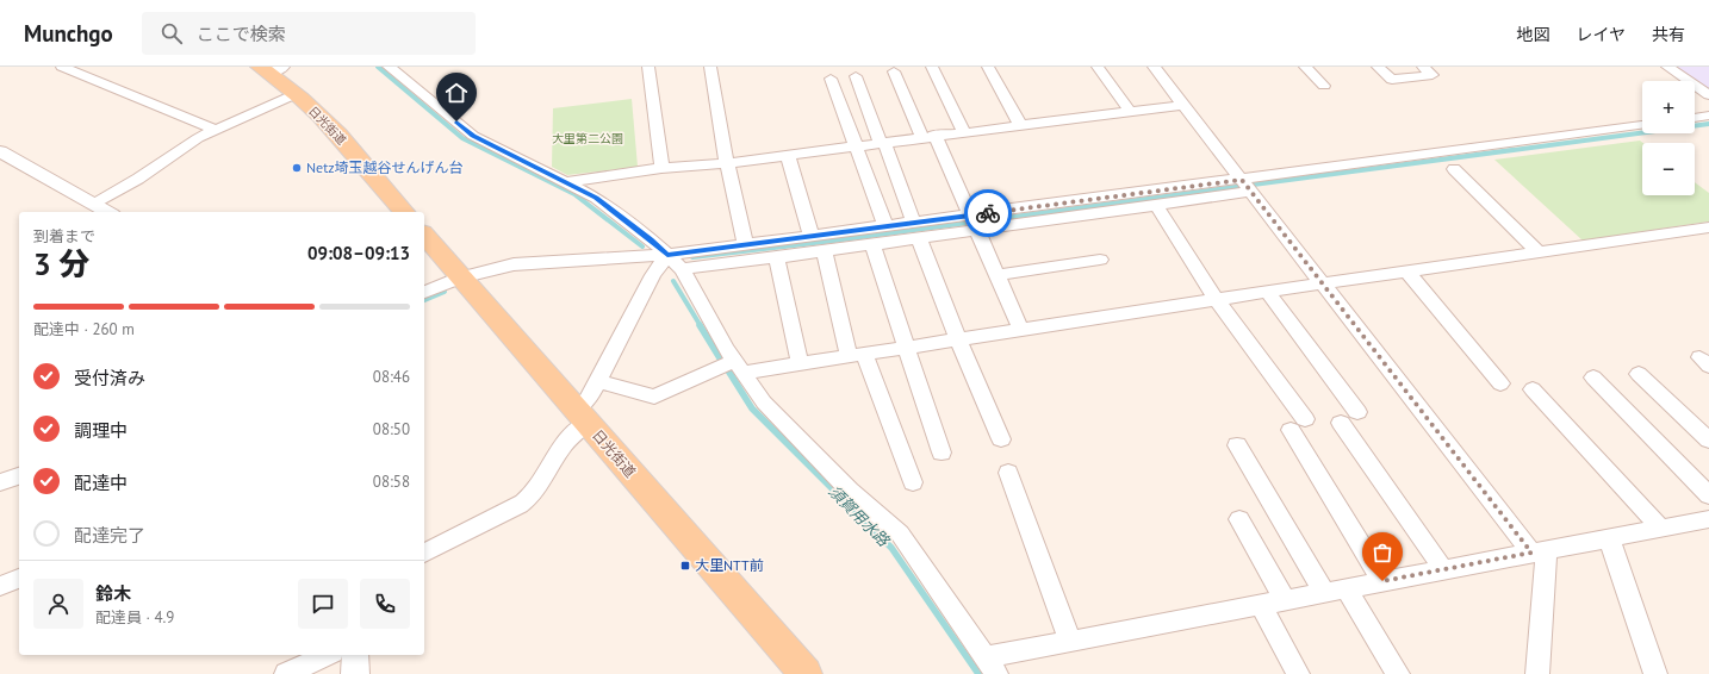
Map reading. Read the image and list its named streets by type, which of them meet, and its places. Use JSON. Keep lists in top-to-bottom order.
{
  "streets": {
    "main road": ["日光街道"]
  },
  "water": ["須賀用水路"],
  "parks": ["大里第二公園"],
  "places": {
    "other": ["Netz埼玉越谷せんげん台"],
    "transit": ["大里NTT前"]
  },
  "page": {
    "header": "Munchgo",
    "search": "ここで検索",
    "nav": ["地図", "レイヤ", "共有"],
    "map_buttons": ["+", "−"],
    "heading": ["3 分", "到着まで", "09:08–09:13"],
    "panel": ["鈴木", "配達員 · 4.9"],
    "bar": "配達中 · 260 m",
    "list": [
      ["受付済み", "08:46"],
      ["調理中", "08:50"],
      ["配達中", "08:58"],
      "配達完了"
    ]
  }
}
